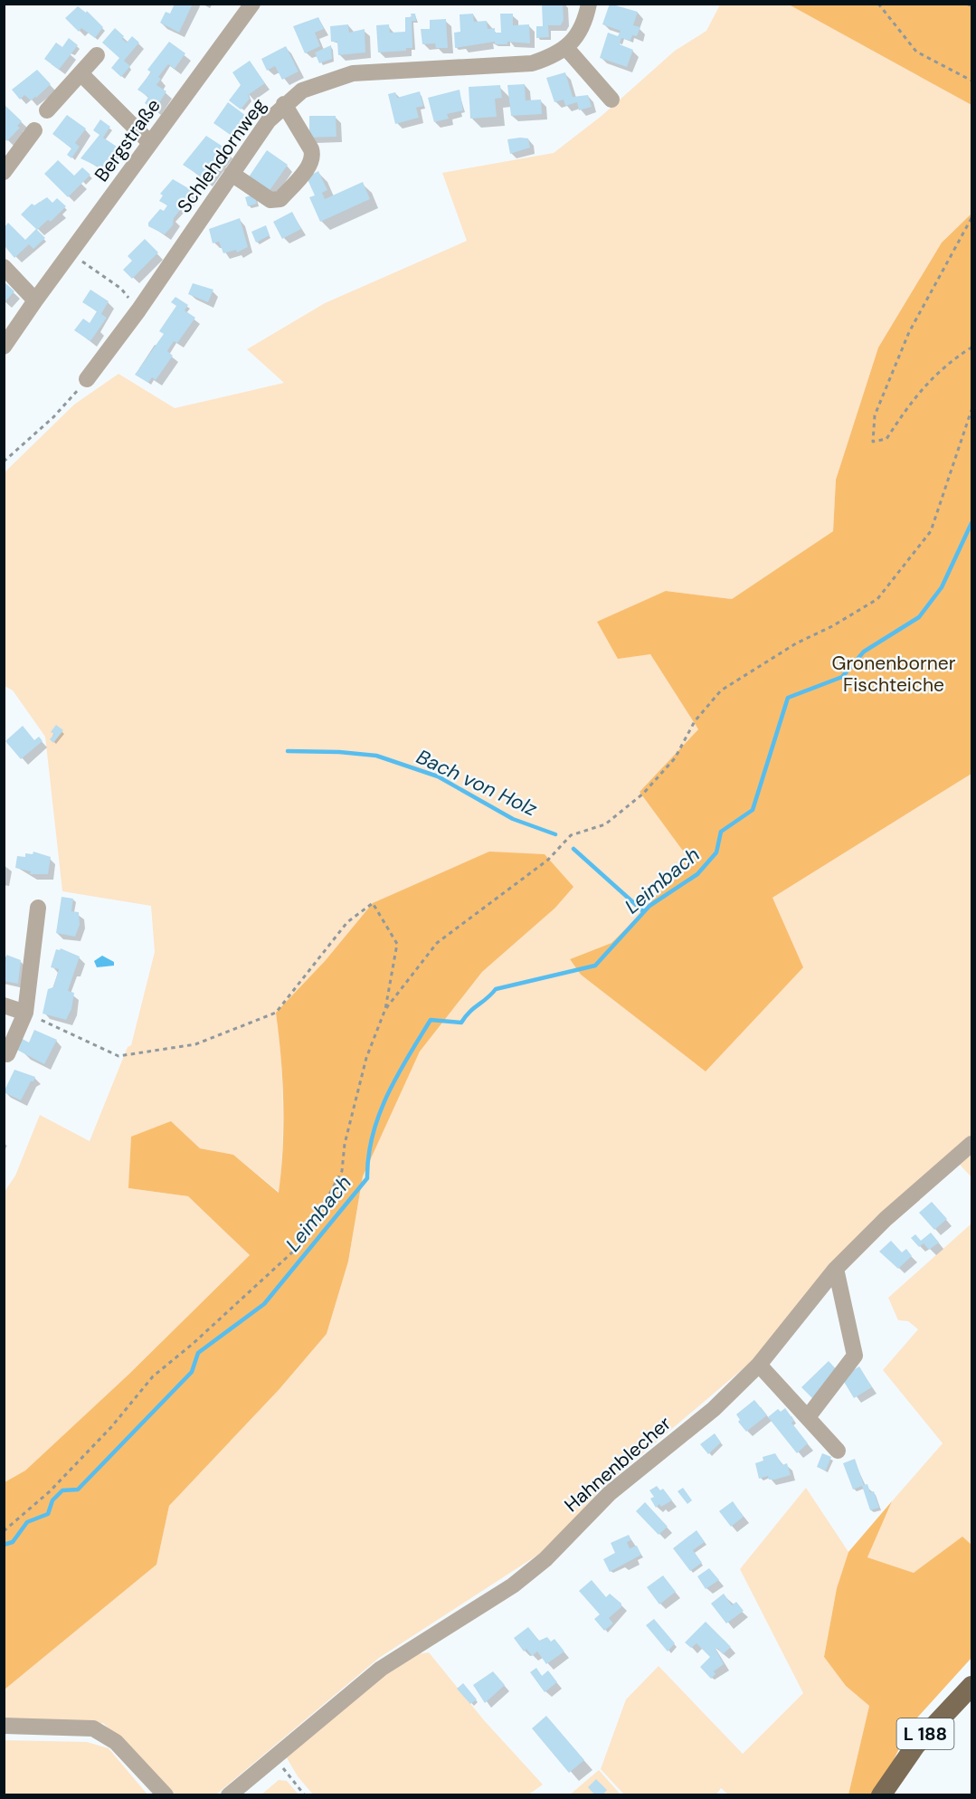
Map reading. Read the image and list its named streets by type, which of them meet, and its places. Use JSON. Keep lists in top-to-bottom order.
{
  "streets": {
    "main road": ["L 188"],
    "street": ["Bergstraße", "Schlehdornweg", "Hahnenblecher"]
  },
  "water": ["Bach von Holz", "Leimbach"],
  "parks": ["Gronenborner Fischteiche"]
}
